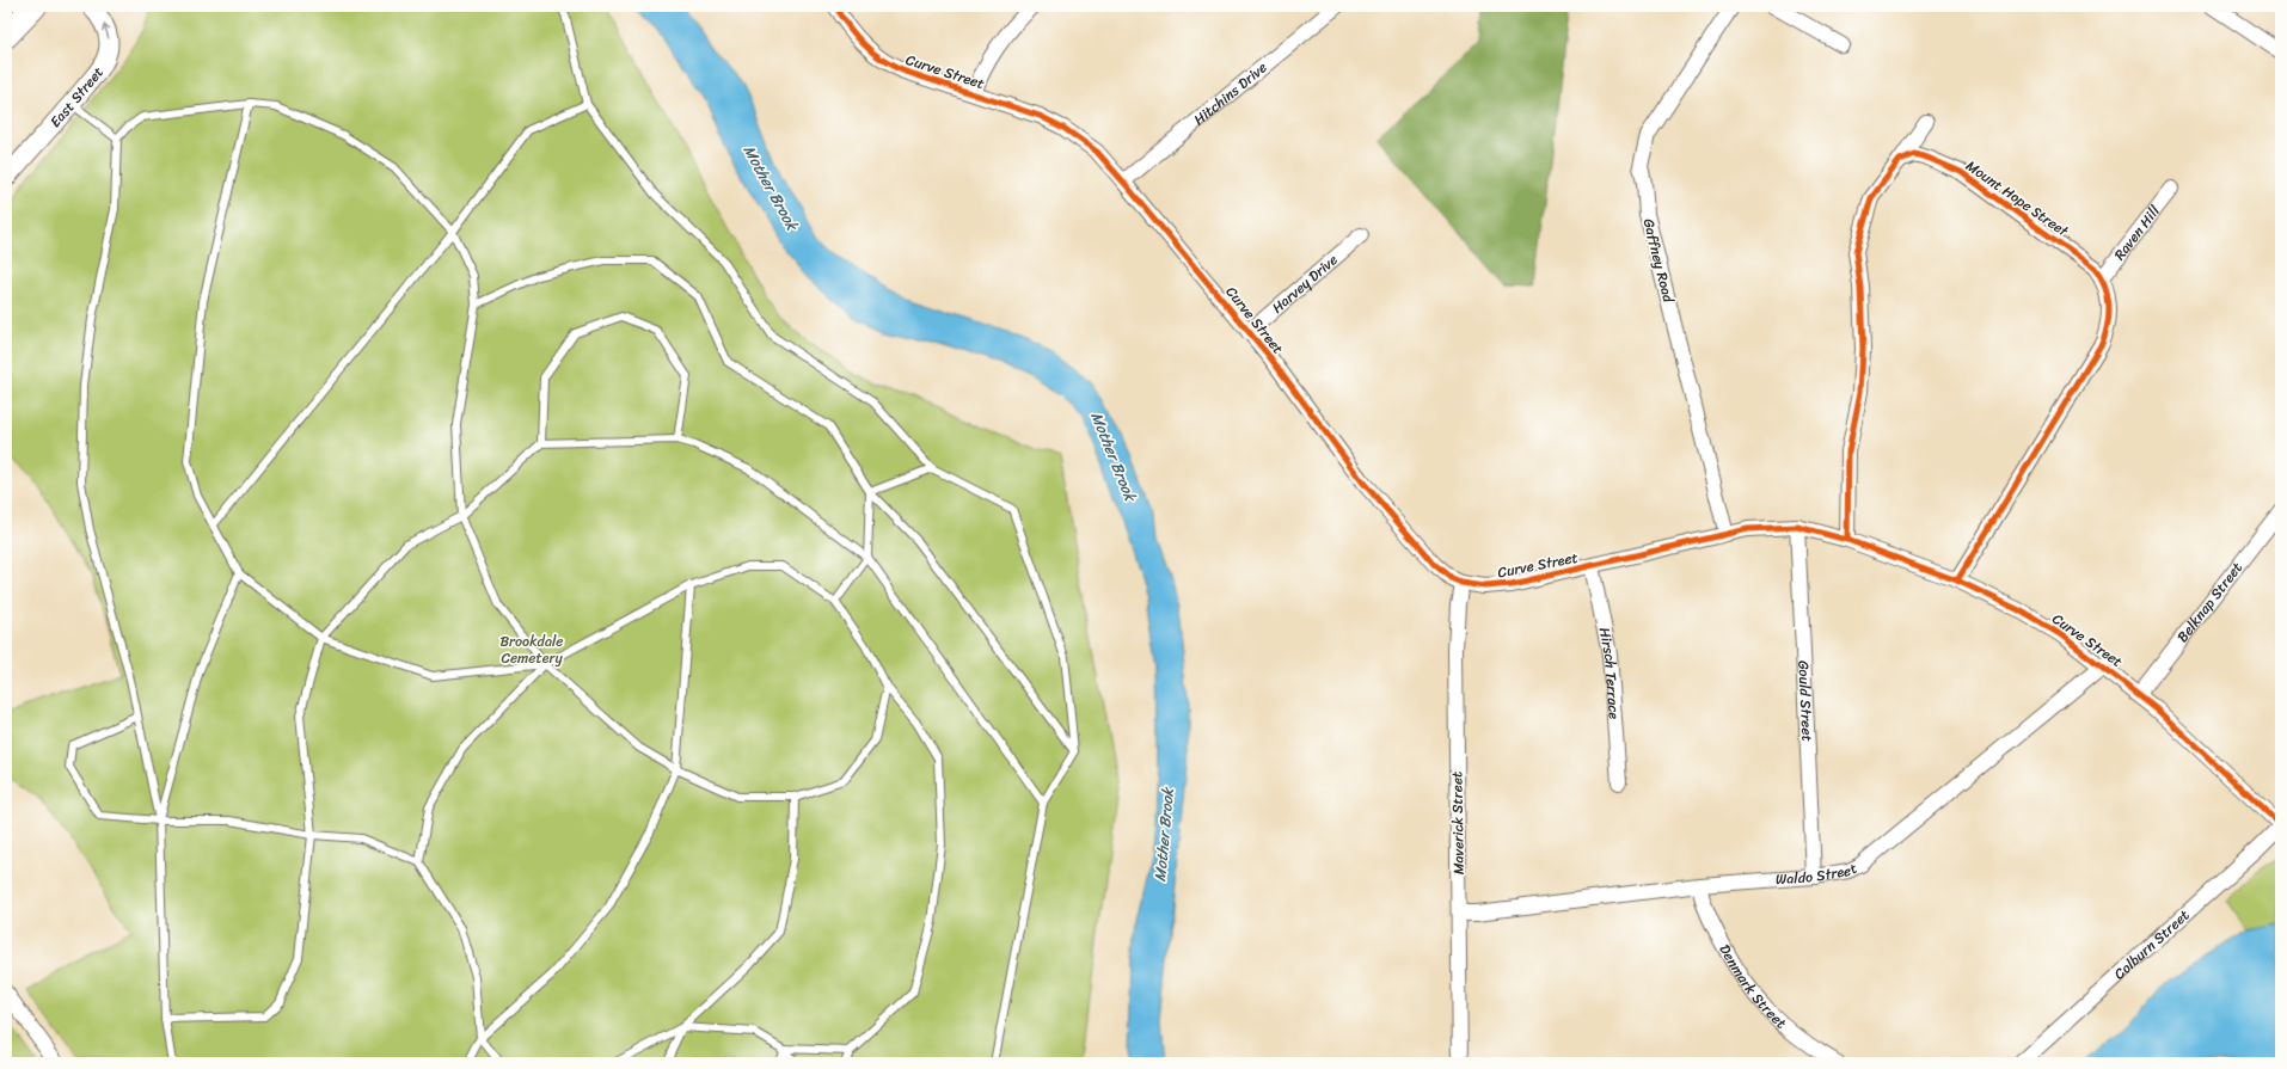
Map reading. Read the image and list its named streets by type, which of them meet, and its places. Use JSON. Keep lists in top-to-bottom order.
{
  "streets": {
    "street": [
      "Curve Street",
      "Hitchins Drive",
      "East Street",
      "Mount Hope Street",
      "Raven Hill",
      "Gaffney Road",
      "Harvey Drive",
      "Belknap Street",
      "Hirsch Terrace",
      "Gould Street",
      "Maverick Street",
      "Waldo Street",
      "Colburn Street",
      "Denmark Street"
    ]
  },
  "crossings": [
    ["Curve Street", "Hitchins Drive"],
    ["Curve Street", "Mount Hope Street"],
    ["Curve Street", "Gaffney Road"],
    ["Curve Street", "Harvey Drive"],
    ["Curve Street", "Belknap Street"],
    ["Curve Street", "Hirsch Terrace"],
    ["Curve Street", "Gould Street"],
    ["Curve Street", "Maverick Street"],
    ["Curve Street", "Waldo Street"],
    ["Curve Street", "Colburn Street"],
    ["Mount Hope Street", "Raven Hill"],
    ["Gould Street", "Waldo Street"],
    ["Maverick Street", "Waldo Street"],
    ["Waldo Street", "Denmark Street"]
  ],
  "one_way": ["East Street"],
  "water": ["Mother Brook"],
  "parks": ["Brookdale Cemetery"]
}
